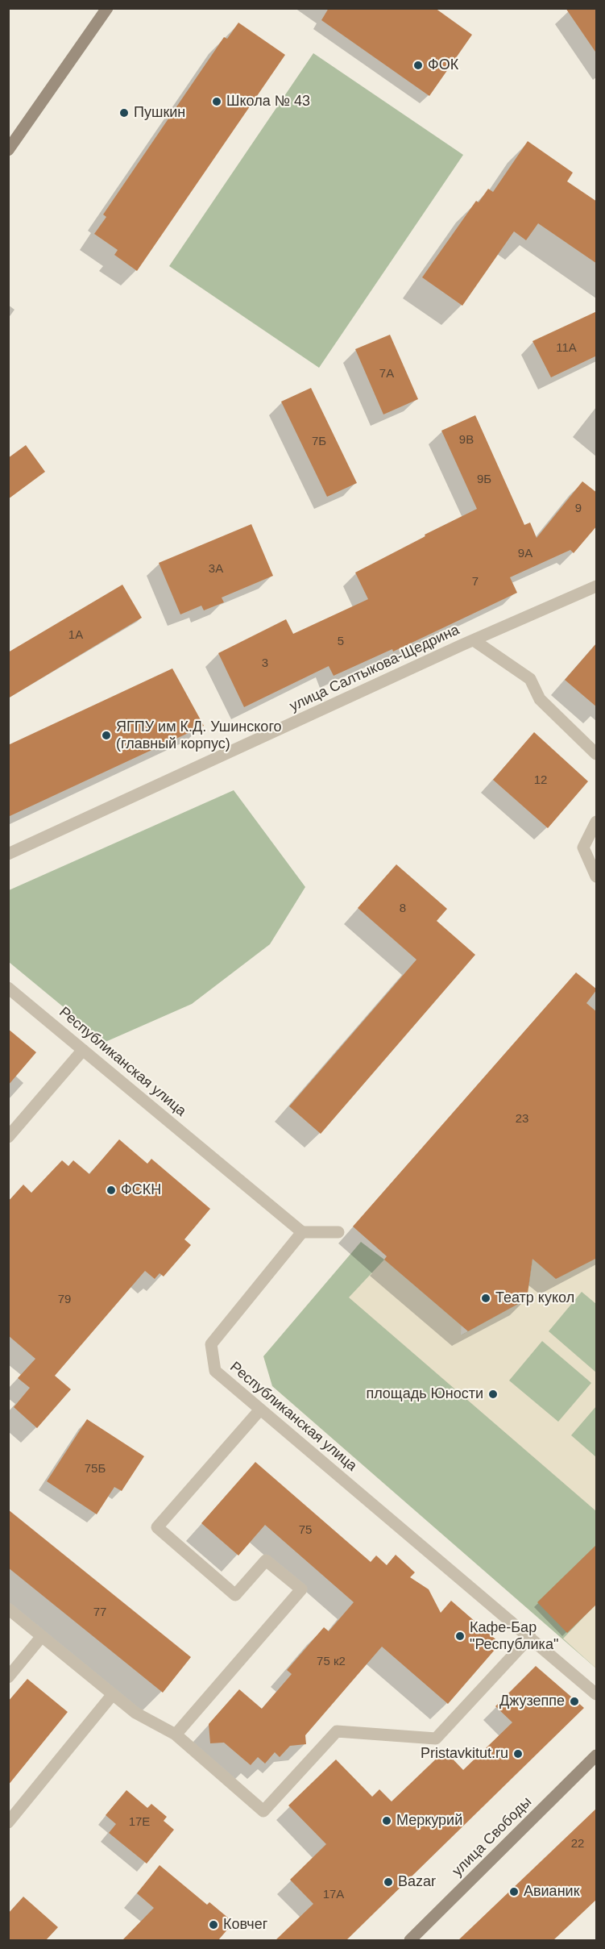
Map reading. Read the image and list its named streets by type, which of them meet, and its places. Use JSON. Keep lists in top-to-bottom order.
{
  "streets": {
    "main road": ["улица Свободы"],
    "street": ["улица Салтыкова-Щедрина", "Республиканская улица"]
  },
  "places": [
    "ФОК",
    "Школа № 43",
    "Пушкин",
    "ЯГПУ им К.Д. Ушинского (главный корпус)",
    "ФСКН",
    "Театр кукол",
    "площадь Юности",
    "Кафе-Бар \"Республика\"",
    "Джузеппе",
    "Pristavkitut.ru",
    "Меркурий",
    "Bazar",
    "Авианик",
    "Ковчег"
  ],
  "house_numbers": [
    "11А",
    "7А",
    "9В",
    "7Б",
    "9Б",
    "9",
    "9А",
    "3А",
    "7",
    "1А",
    "5",
    "3",
    "12",
    "8",
    "23",
    "79",
    "75Б",
    "75",
    "77",
    "75 к2",
    "17Е",
    "22",
    "17А"
  ]
}
